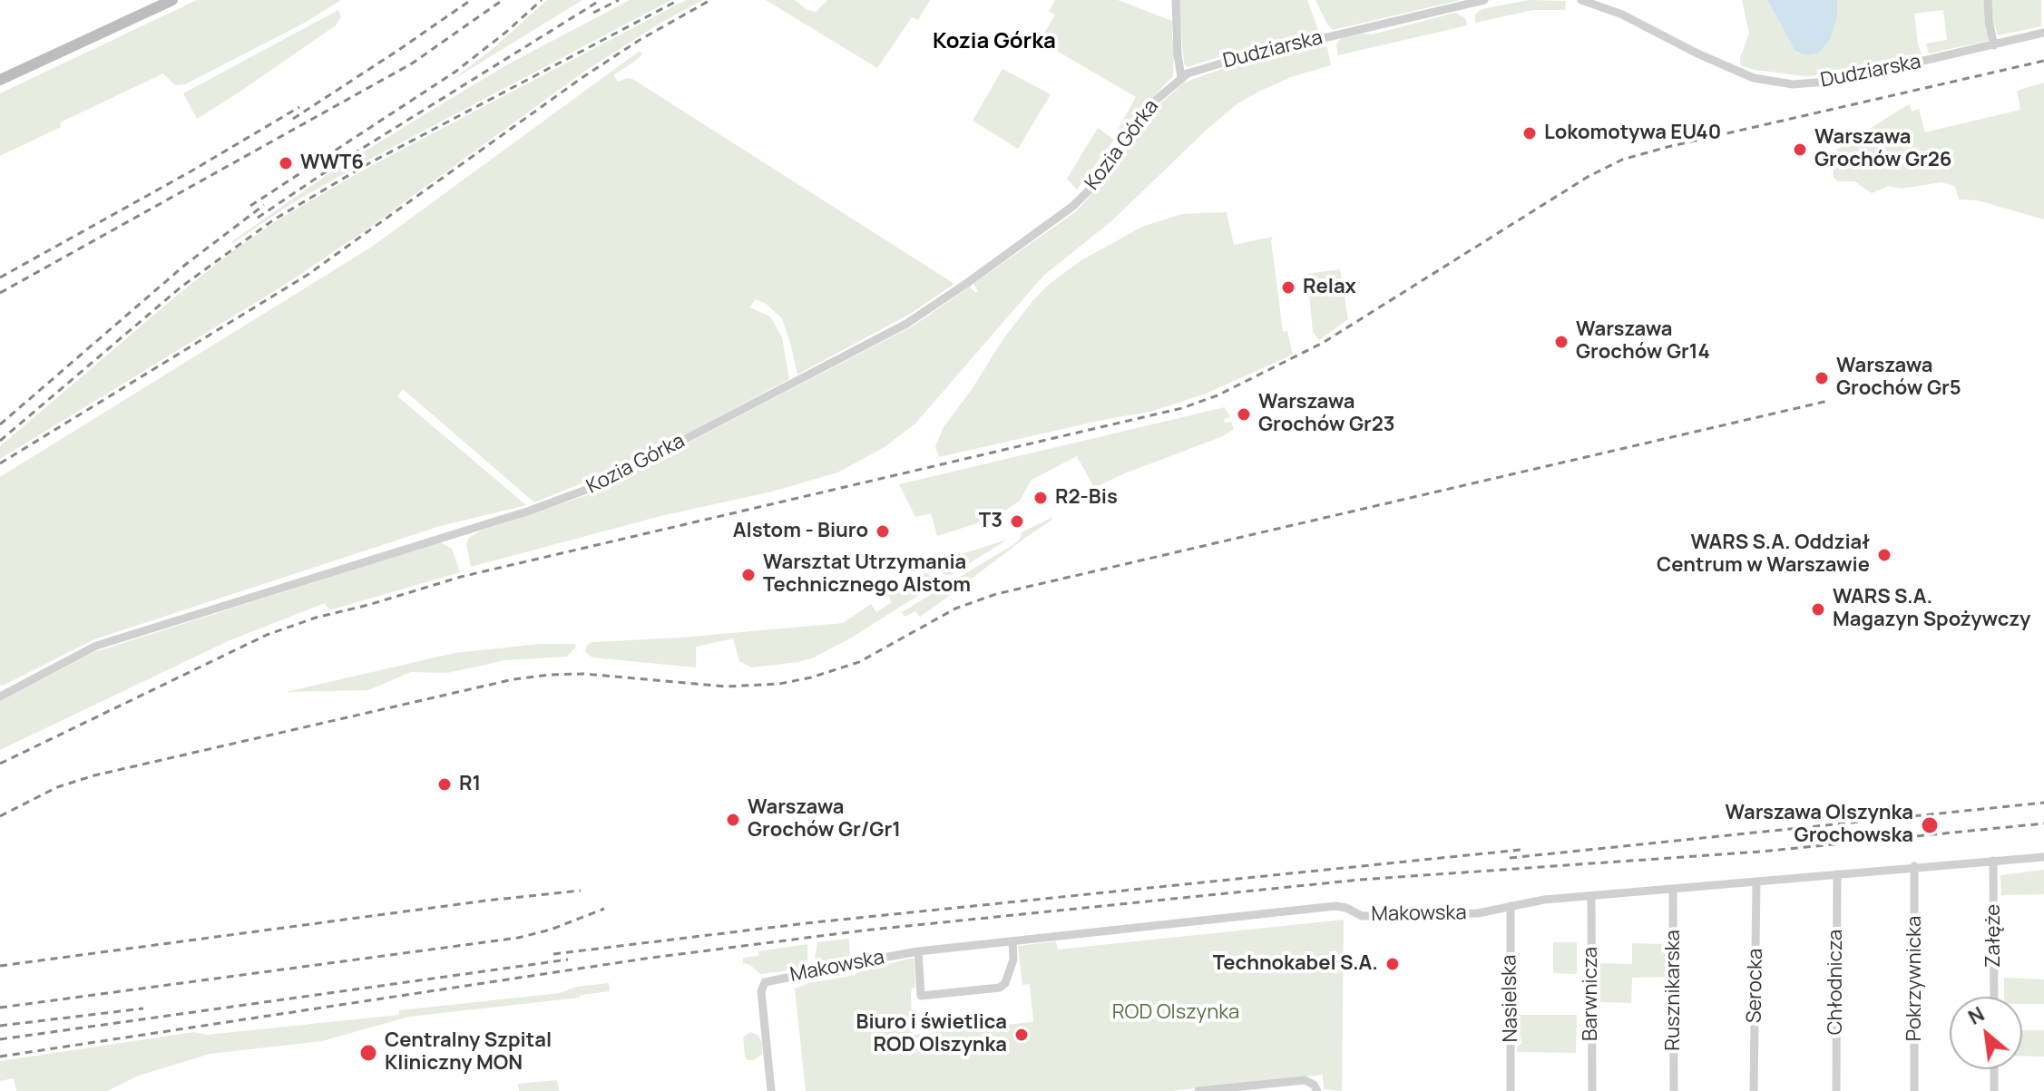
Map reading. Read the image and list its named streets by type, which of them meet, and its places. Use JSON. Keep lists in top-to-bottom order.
{
  "streets": {
    "street": [
      "Dudziarska",
      "Kozia Górka",
      "Makowska",
      "Załęże",
      "Pokrzywnicka",
      "Chłodnicza",
      "Serocka",
      "Rusznikarska",
      "Barwnicza",
      "Nasielska"
    ]
  },
  "crossings": [
    ["Dudziarska", "Kozia Górka"],
    ["Makowska", "Załęże"],
    ["Makowska", "Pokrzywnicka"],
    ["Makowska", "Chłodnicza"],
    ["Makowska", "Serocka"],
    ["Makowska", "Rusznikarska"],
    ["Makowska", "Barwnicza"],
    ["Makowska", "Nasielska"]
  ],
  "districts": ["Kozia Górka"],
  "parks": ["ROD Olszynka"],
  "places": [
    "Lokomotywa EU40",
    "Warszawa Grochów Gr26",
    "WWT6",
    "Relax",
    "Warszawa Grochów Gr14",
    "Warszawa Grochów Gr5",
    "Warszawa Grochów Gr23",
    "R2-Bis",
    "T3",
    "Alstom - Biuro",
    "WARS S.A. Oddział Centrum w Warszawie",
    "Warsztat Utrzymania Technicznego Alstom",
    "WARS S.A. Magazyn Spożywczy",
    "R1",
    "Warszawa Grochów Gr/Gr1",
    "Warszawa Olszynka Grochowska",
    "Technokabel S.A.",
    "Biuro i świetlica ROD Olszynka",
    "Centralny Szpital Kliniczny MON"
  ],
  "north": "top left"
}
